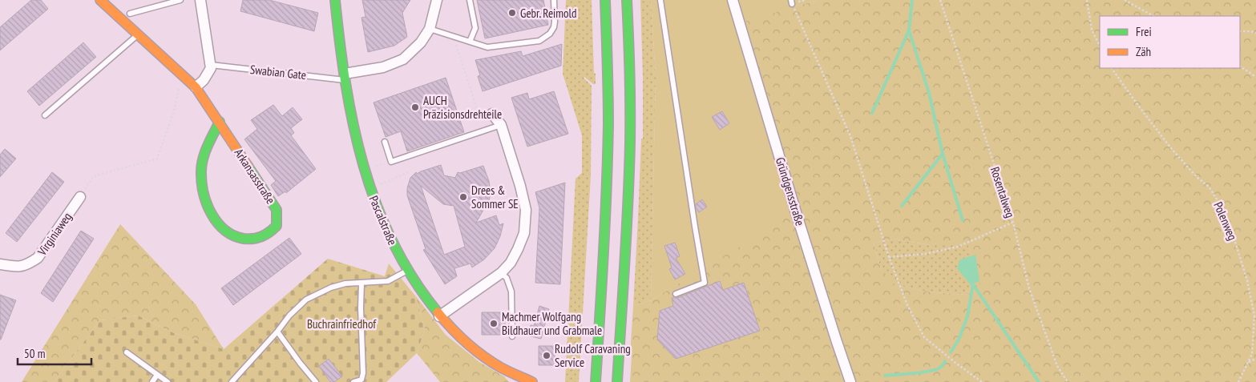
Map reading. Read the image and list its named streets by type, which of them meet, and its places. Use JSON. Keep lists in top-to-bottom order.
{
  "streets": {
    "main road": ["Arkansasstraße", "Pascalstraße"],
    "street": ["Gründgensstraße", "Virginiaweg"],
    "lane": ["Swabian Gate"],
    "path": ["Rosentalweg", "Polenweg"]
  },
  "crossings": [
    ["Swabian Gate", "Pascalstraße"]
  ],
  "parks": ["Buchrainfriedhof"],
  "places": [
    "Gebr. Reimold",
    "AUCH Präzisionsdrehteile",
    "Drees & Sommer SE",
    "Machmer Wolfgang Bildhauer und Grabmale",
    "Rudolf Caravaning Service"
  ],
  "legend": ["Frei", "Zäh"],
  "scale_bar": "50 m"
}
